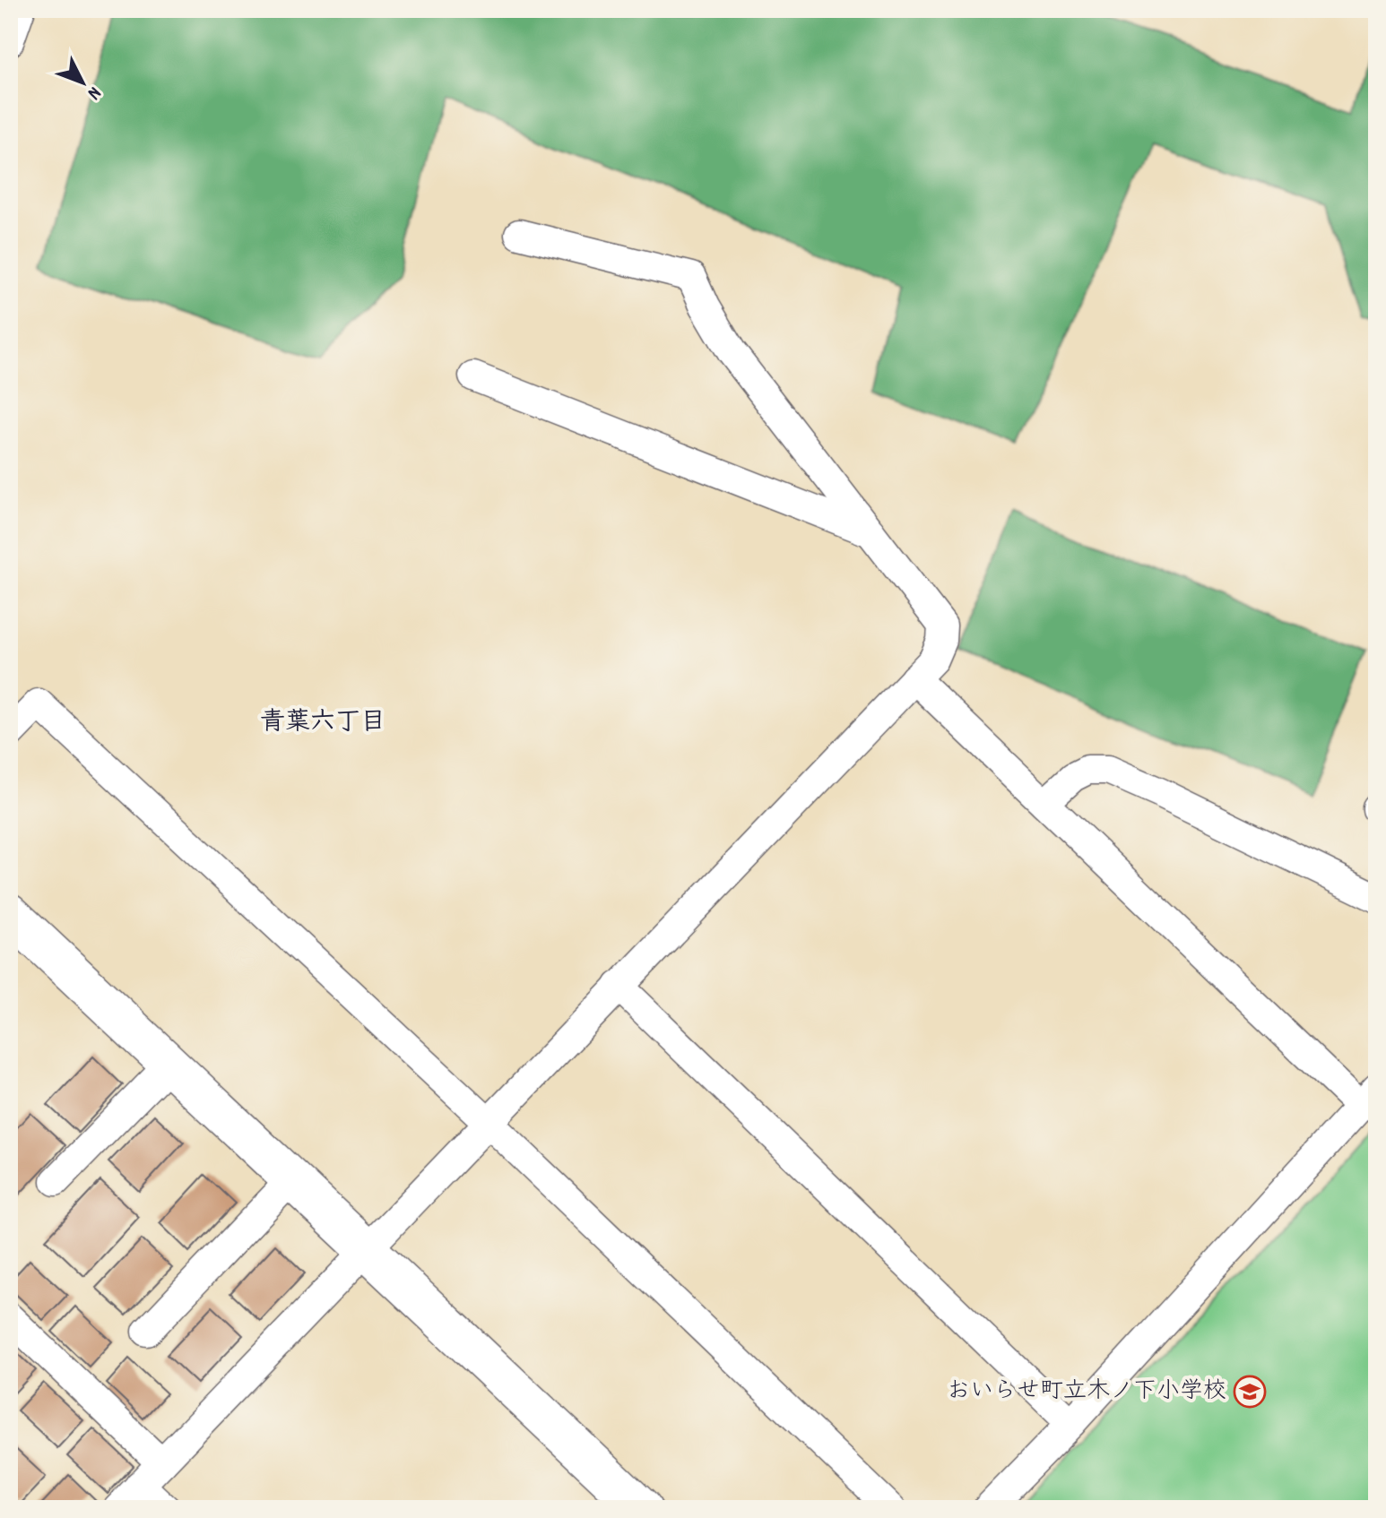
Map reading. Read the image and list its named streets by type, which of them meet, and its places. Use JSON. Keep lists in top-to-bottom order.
{
  "districts": ["青葉六丁目"],
  "places": {
    "school or university": ["おいらせ町立木ノ下小学校"]
  },
  "north": "bottom right"
}
